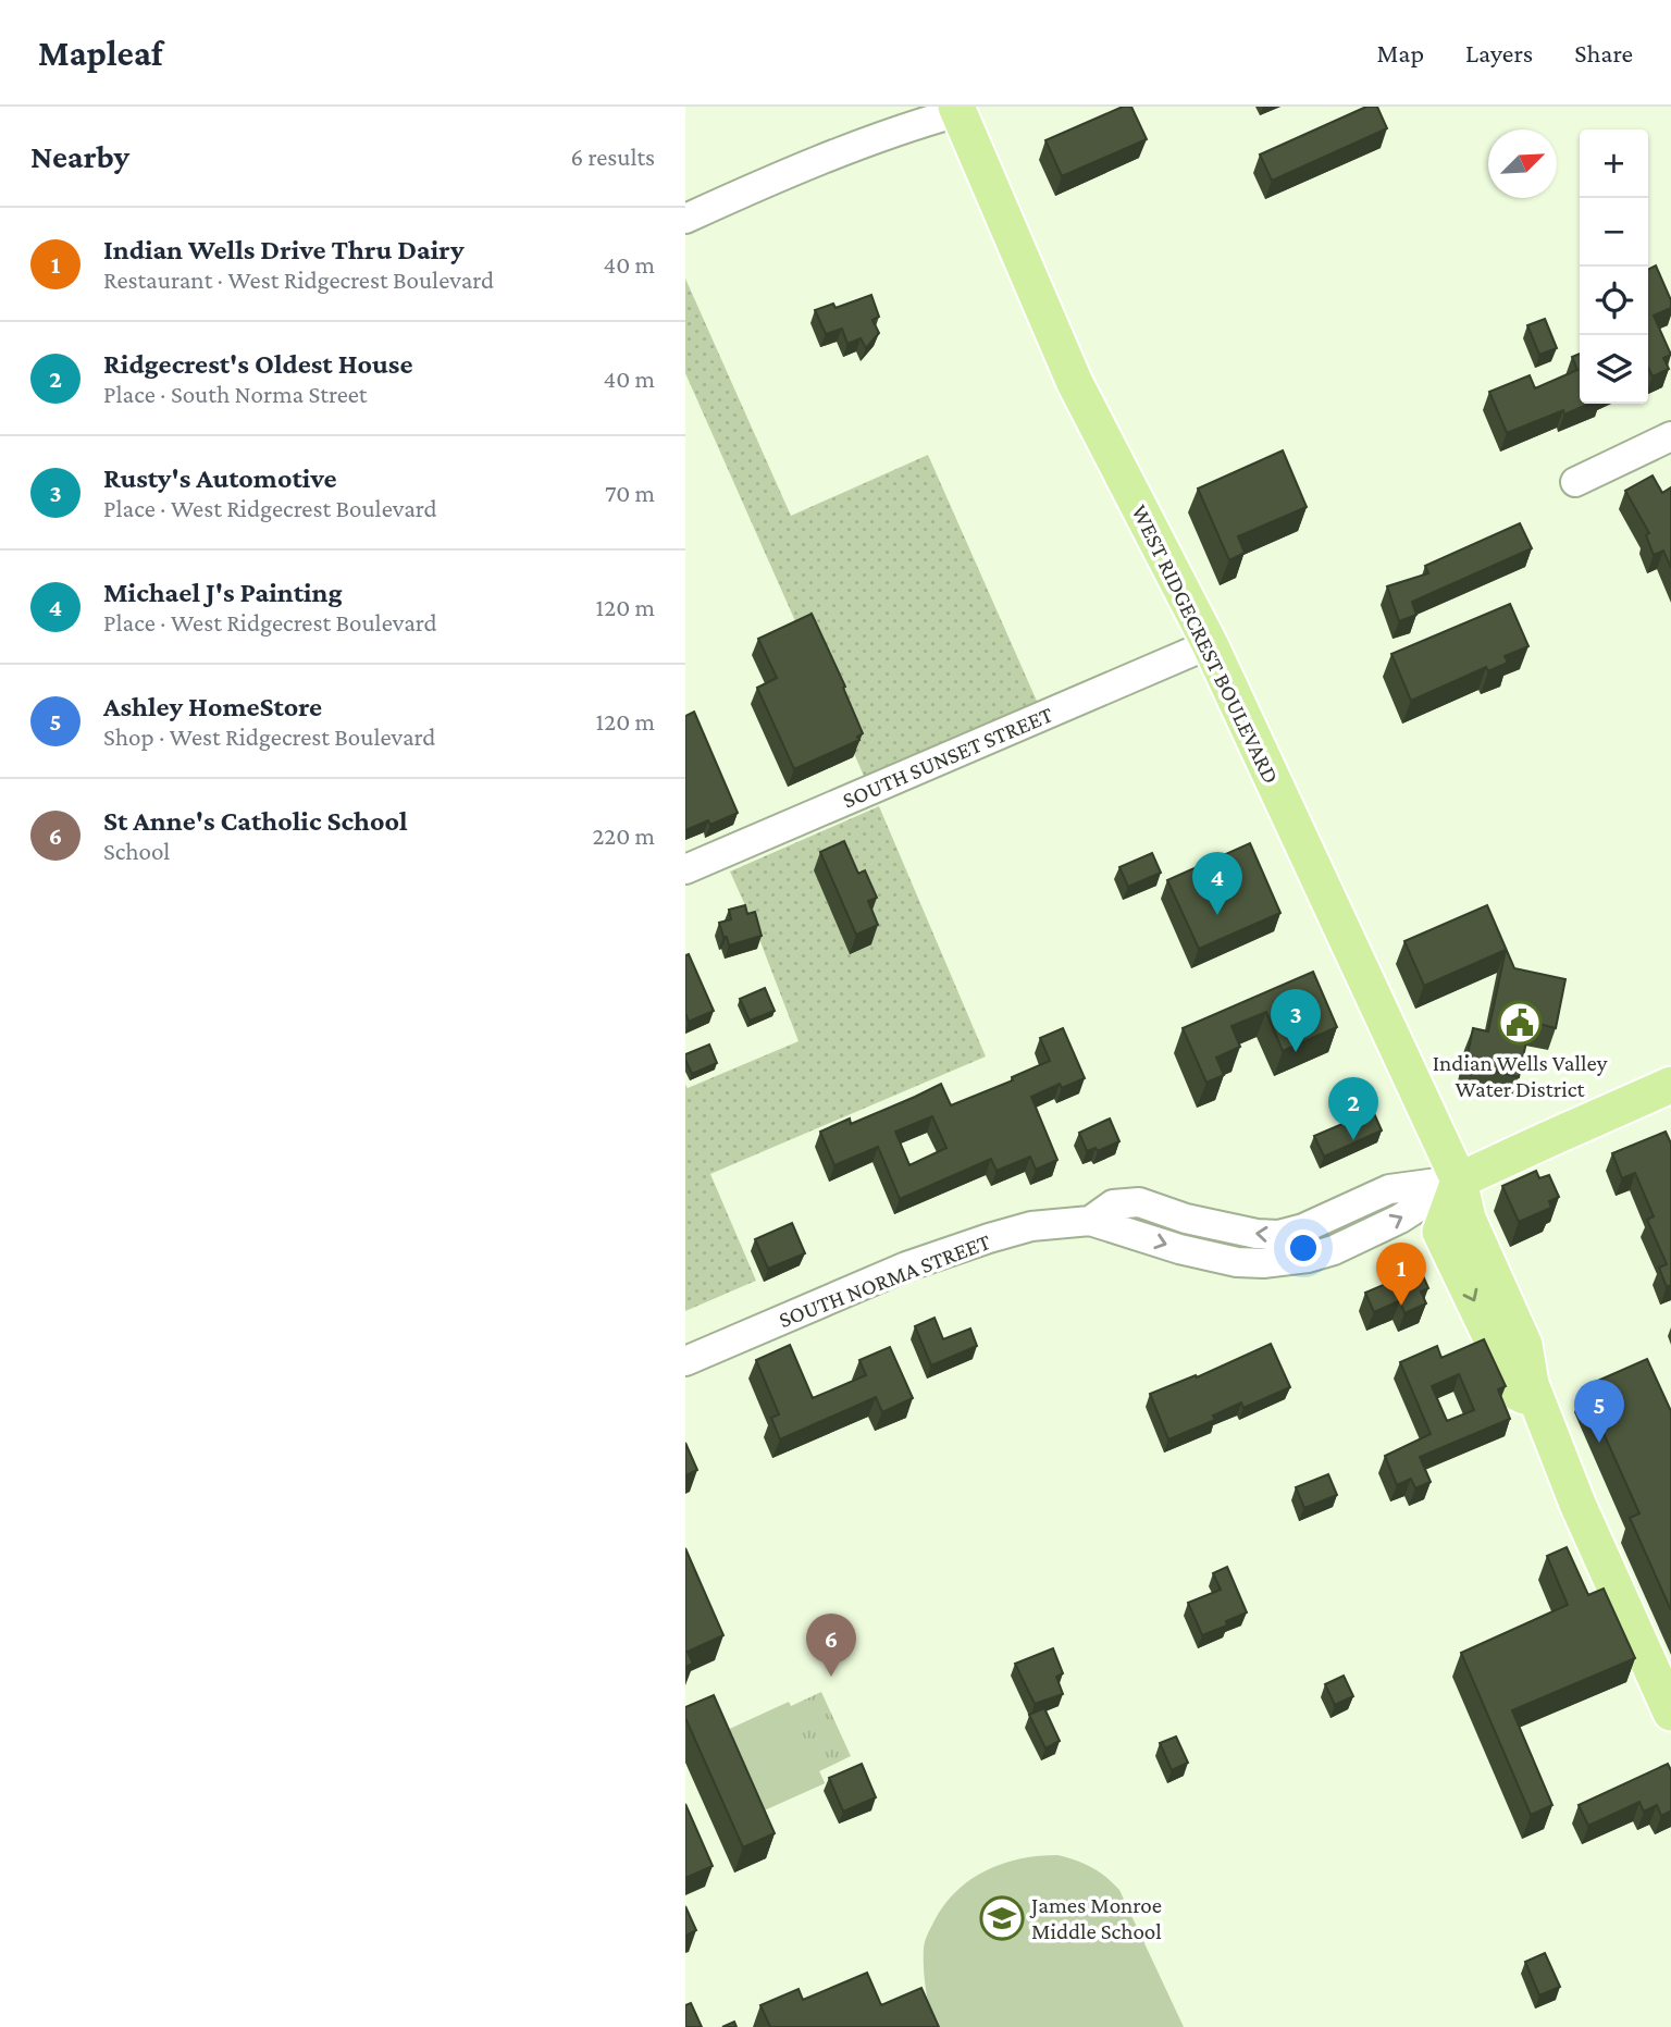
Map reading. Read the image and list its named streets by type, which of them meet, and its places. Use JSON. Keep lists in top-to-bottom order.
{
  "streets": {
    "main road": ["WEST RIDGECREST BOULEVARD"],
    "street": ["SOUTH SUNSET STREET", "SOUTH NORMA STREET"]
  },
  "crossings": [
    ["WEST RIDGECREST BOULEVARD", "SOUTH SUNSET STREET"],
    ["WEST RIDGECREST BOULEVARD", "SOUTH NORMA STREET"]
  ],
  "places": {
    "public building": ["Indian Wells Valley Water District"],
    "school or university": ["James Monroe Middle School"]
  },
  "north": "top right",
  "page": {
    "header": "Mapleaf",
    "nav": ["Map", "Layers", "Share"],
    "heading": ["Nearby", "6 results"],
    "map_buttons": ["+", "−"],
    "list": [
      {
        "mark": "1",
        "name": "Indian Wells Drive Thru Dairy",
        "note": "Restaurant · West Ridgecrest Boulevard",
        "value": "40 m"
      },
      {
        "mark": "2",
        "name": "Ridgecrest's Oldest House",
        "note": "Place · South Norma Street",
        "value": "40 m"
      },
      {
        "mark": "3",
        "name": "Rusty's Automotive",
        "note": "Place · West Ridgecrest Boulevard",
        "value": "70 m"
      },
      {
        "mark": "4",
        "name": "Michael J's Painting",
        "note": "Place · West Ridgecrest Boulevard",
        "value": "120 m"
      },
      {
        "mark": "5",
        "name": "Ashley HomeStore",
        "note": "Shop · West Ridgecrest Boulevard",
        "value": "120 m"
      },
      {
        "mark": "6",
        "name": "St Anne's Catholic School",
        "note": "School",
        "value": "220 m"
      }
    ],
    "pins": [
      "4",
      "3",
      "2",
      "1",
      "5",
      "6"
    ]
  }
}
